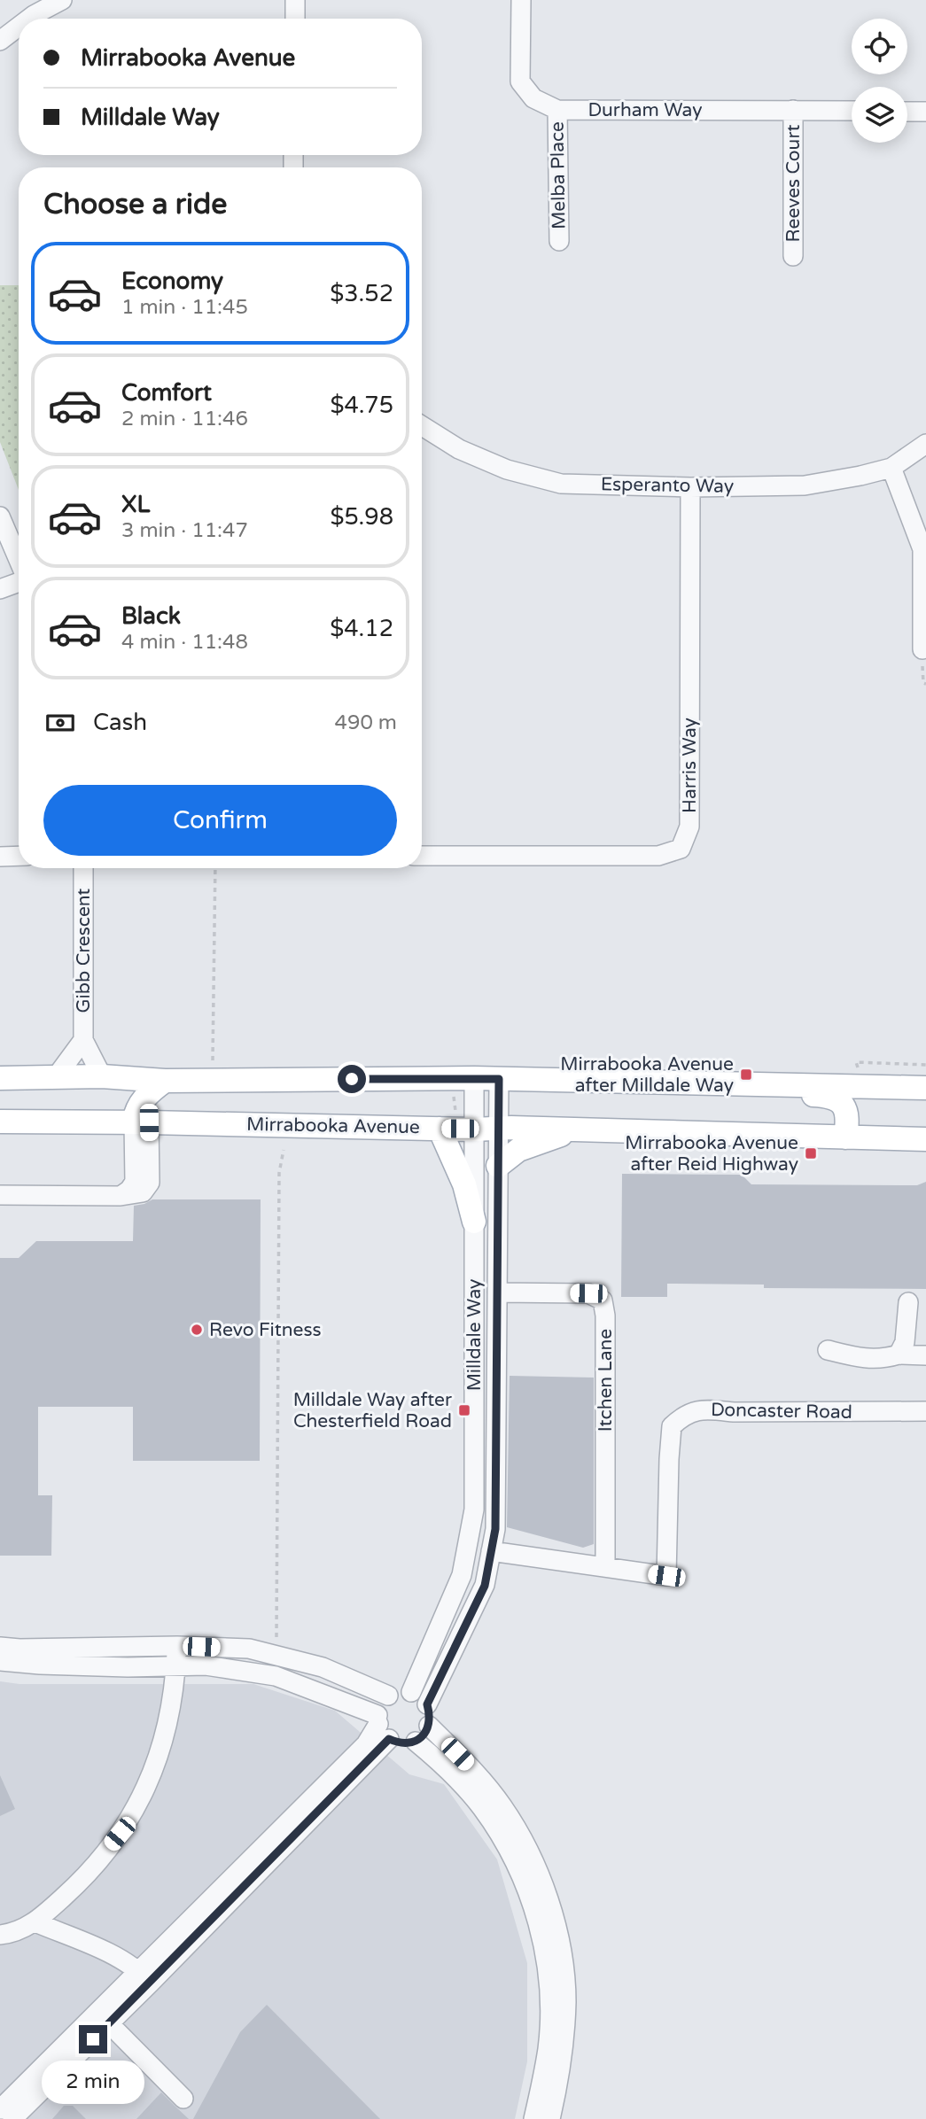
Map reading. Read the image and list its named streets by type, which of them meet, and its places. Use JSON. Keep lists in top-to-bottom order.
{
  "streets": {
    "main road": ["Mirrabooka Avenue"],
    "street": [
      "Durham Way",
      "Melba Place",
      "Reeves Court",
      "Esperanto Way",
      "Harris Way",
      "Gibb Crescent",
      "Milldale Way",
      "Itchen Lane",
      "Doncaster Road"
    ]
  },
  "crossings": [
    ["Durham Way", "Melba Place"],
    ["Durham Way", "Reeves Court"],
    ["Esperanto Way", "Harris Way"],
    ["Mirrabooka Avenue", "Milldale Way"],
    ["Milldale Way", "Itchen Lane"],
    ["Milldale Way", "Doncaster Road"],
    ["Itchen Lane", "Doncaster Road"]
  ],
  "places": {
    "transit": ["Mirrabooka Avenue after Milldale Way", "Mirrabooka Avenue after Reid Highway", "Milldale Way after Chesterfield Road"],
    "other": ["Revo Fitness"]
  },
  "page": {
    "banner": ["Mirrabooka Avenue", "Milldale Way"],
    "heading": "Choose a ride",
    "list": [
      {
        "name": "Economy",
        "note": "1 min · 11:45",
        "value": "$3.52"
      },
      {
        "name": "Comfort",
        "note": "2 min · 11:46",
        "value": "$4.75"
      },
      {
        "name": "XL",
        "note": "3 min · 11:47",
        "value": "$5.98"
      },
      {
        "name": "Black",
        "note": "4 min · 11:48",
        "value": "$4.12"
      }
    ],
    "pay": ["Cash", "490 m"],
    "buttons": "Confirm",
    "bubble": "2 min"
  }
}
